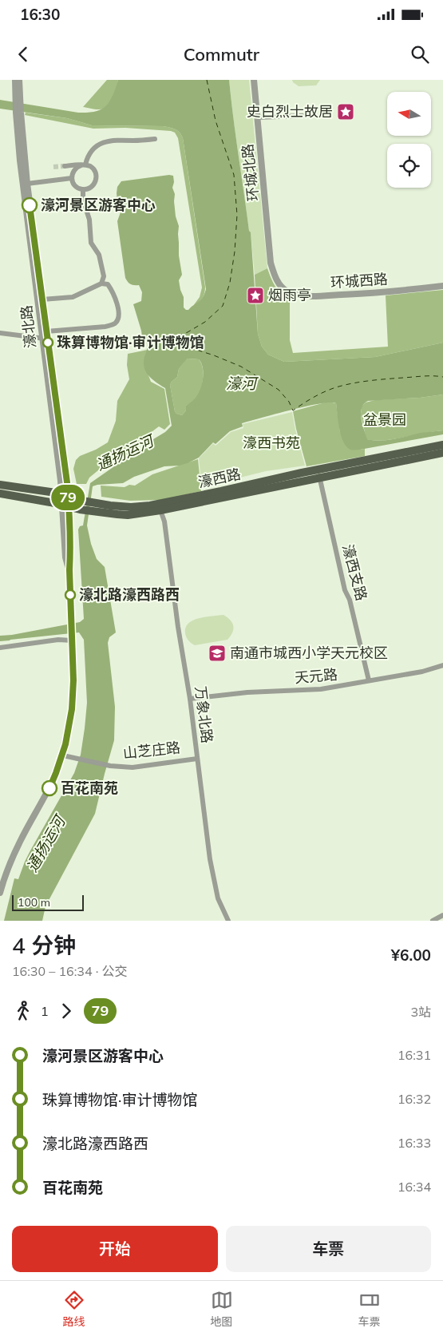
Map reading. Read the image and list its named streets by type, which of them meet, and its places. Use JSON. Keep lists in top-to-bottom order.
{
  "streets": {
    "main road": ["濠西路"],
    "street": [
      "环城北路",
      "环城西路",
      "濠北路",
      "濠西支路",
      "天元路",
      "万象北路",
      "山芝庄路"
    ]
  },
  "crossings": [
    ["环城北路", "环城西路"],
    ["濠北路", "濠西路"],
    ["濠北路", "山芝庄路"],
    ["濠西路", "濠西支路"],
    ["濠西路", "万象北路"],
    ["濠西支路", "天元路"],
    ["天元路", "万象北路"],
    ["万象北路", "山芝庄路"]
  ],
  "water": ["濠河", "通扬运河"],
  "parks": ["盆景园", "濠西书苑"],
  "places": {
    "place": ["史白烈士故居", "烟雨亭"],
    "other": [
      "濠河景区游客中心",
      "珠算博物馆·审计博物馆",
      "濠北路濠西路西",
      "百花南苑"
    ],
    "school or university": ["南通市城西小学天元校区"]
  },
  "lines": ["bus line 79"],
  "scale_bar": "100 m",
  "north": "left",
  "page": {
    "status": "16:30",
    "header": "Commutr",
    "on_map": "79",
    "scale": "100 m",
    "heading": ["4 分钟", "16:30 – 16:34 · 公交", "¥6.00"],
    "legs": ["1", "79", "3站"],
    "list": [
      {
        "name": "濠河景区游客中心",
        "value": "16:31"
      },
      {
        "name": "珠算博物馆·审计博物馆",
        "value": "16:32"
      },
      {
        "name": "濠北路濠西路西",
        "value": "16:33"
      },
      {
        "name": "百花南苑",
        "value": "16:34"
      }
    ],
    "buttons": ["开始", "车票"],
    "tabs": ["路线", "地图", "车票"]
  }
}
